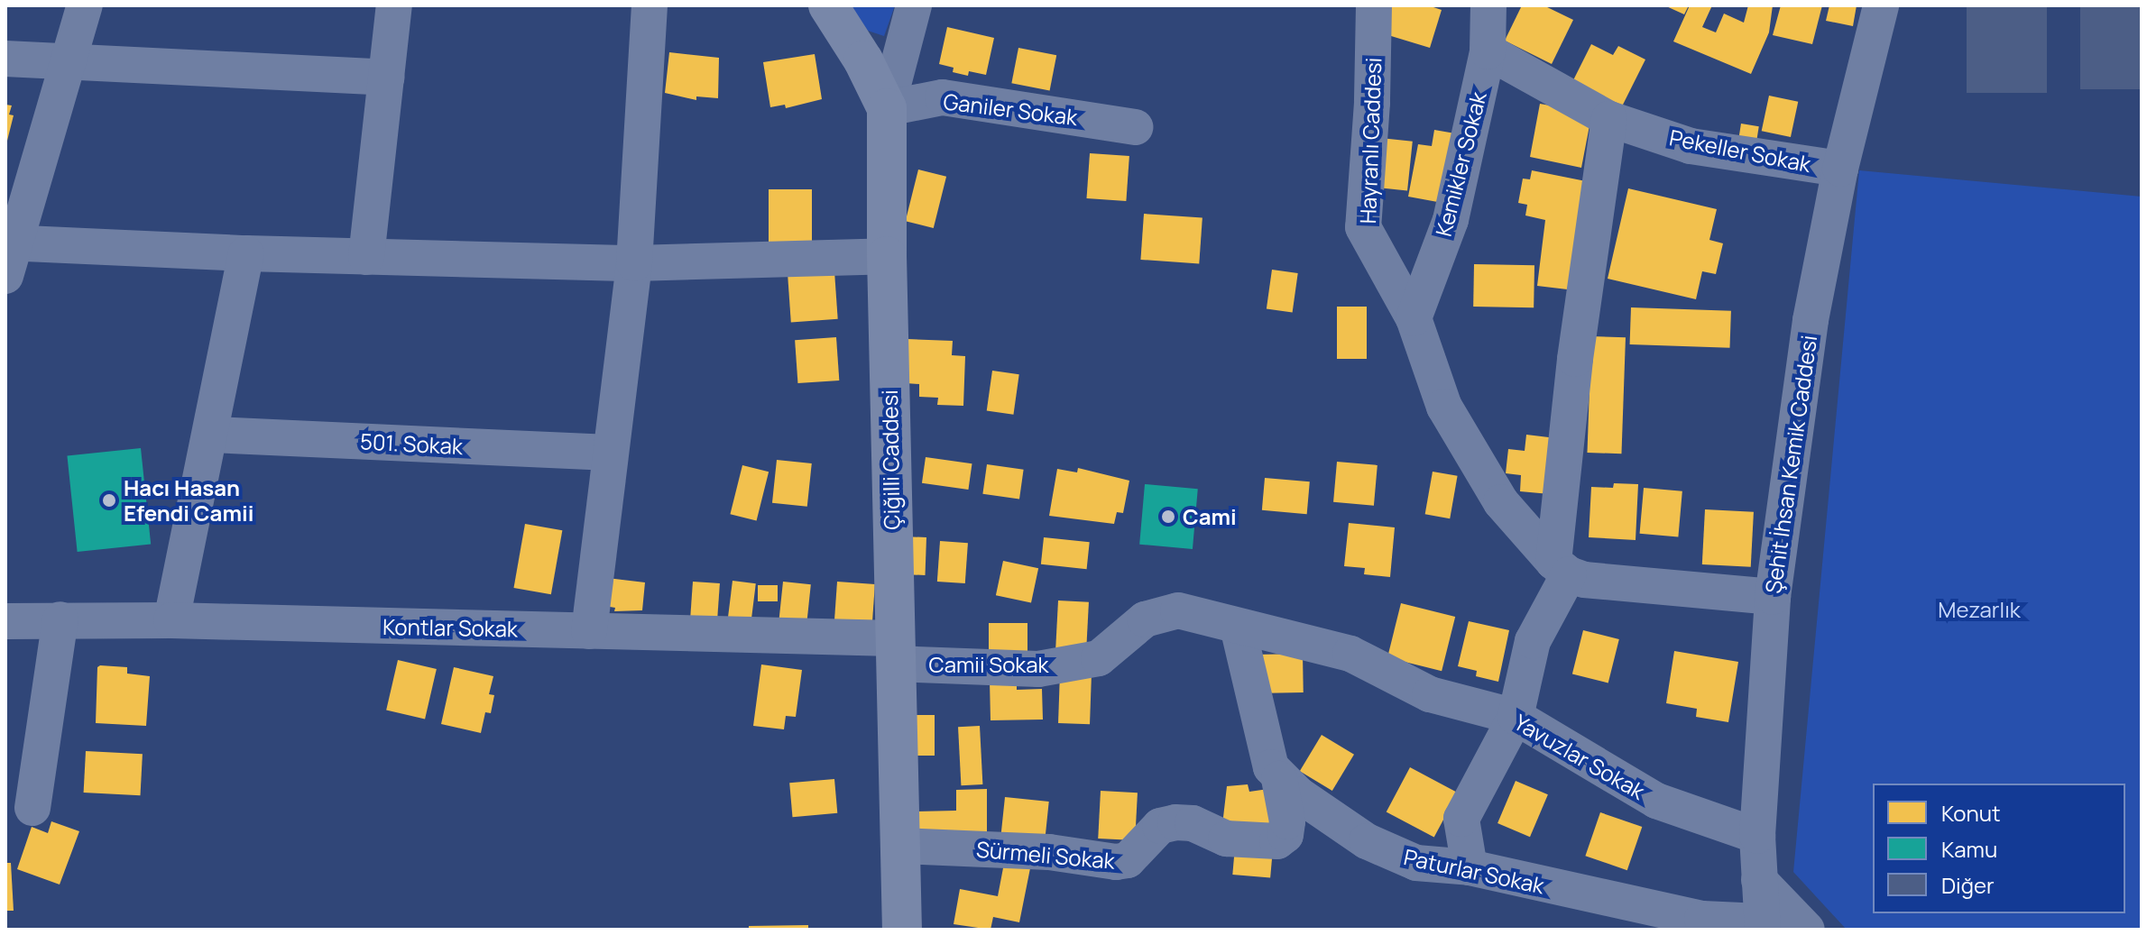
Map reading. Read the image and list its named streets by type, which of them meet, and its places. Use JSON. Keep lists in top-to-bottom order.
{
  "streets": {
    "main road": ["Çiğilli Caddesi"],
    "street": [
      "Ganiler Sokak",
      "Hayranlı Caddesi",
      "Pekeller Sokak",
      "Kemikler Sokak",
      "501. Sokak",
      "Şehit İhsan Kemik Caddesi",
      "Kontlar Sokak",
      "Camii Sokak",
      "Yavuzlar Sokak",
      "Sürmeli Sokak",
      "Paturlar Sokak"
    ]
  },
  "crossings": [
    ["Ganiler Sokak", "Çiğilli Caddesi"],
    ["Hayranlı Caddesi", "Kemikler Sokak"],
    ["Pekeller Sokak", "Kemikler Sokak"],
    ["Pekeller Sokak", "Şehit İhsan Kemik Caddesi"],
    ["Çiğilli Caddesi", "Kontlar Sokak"],
    ["Çiğilli Caddesi", "Camii Sokak"],
    ["Çiğilli Caddesi", "Sürmeli Sokak"],
    ["Şehit İhsan Kemik Caddesi", "Yavuzlar Sokak"],
    ["Şehit İhsan Kemik Caddesi", "Paturlar Sokak"],
    ["Kontlar Sokak", "Camii Sokak"],
    ["Camii Sokak", "Yavuzlar Sokak"],
    ["Sürmeli Sokak", "Paturlar Sokak"]
  ],
  "parks": ["Mezarlık"],
  "places": ["Hacı Hasan Efendi Camii", "Cami"],
  "legend": ["Konut", "Kamu", "Diğer"]
}
